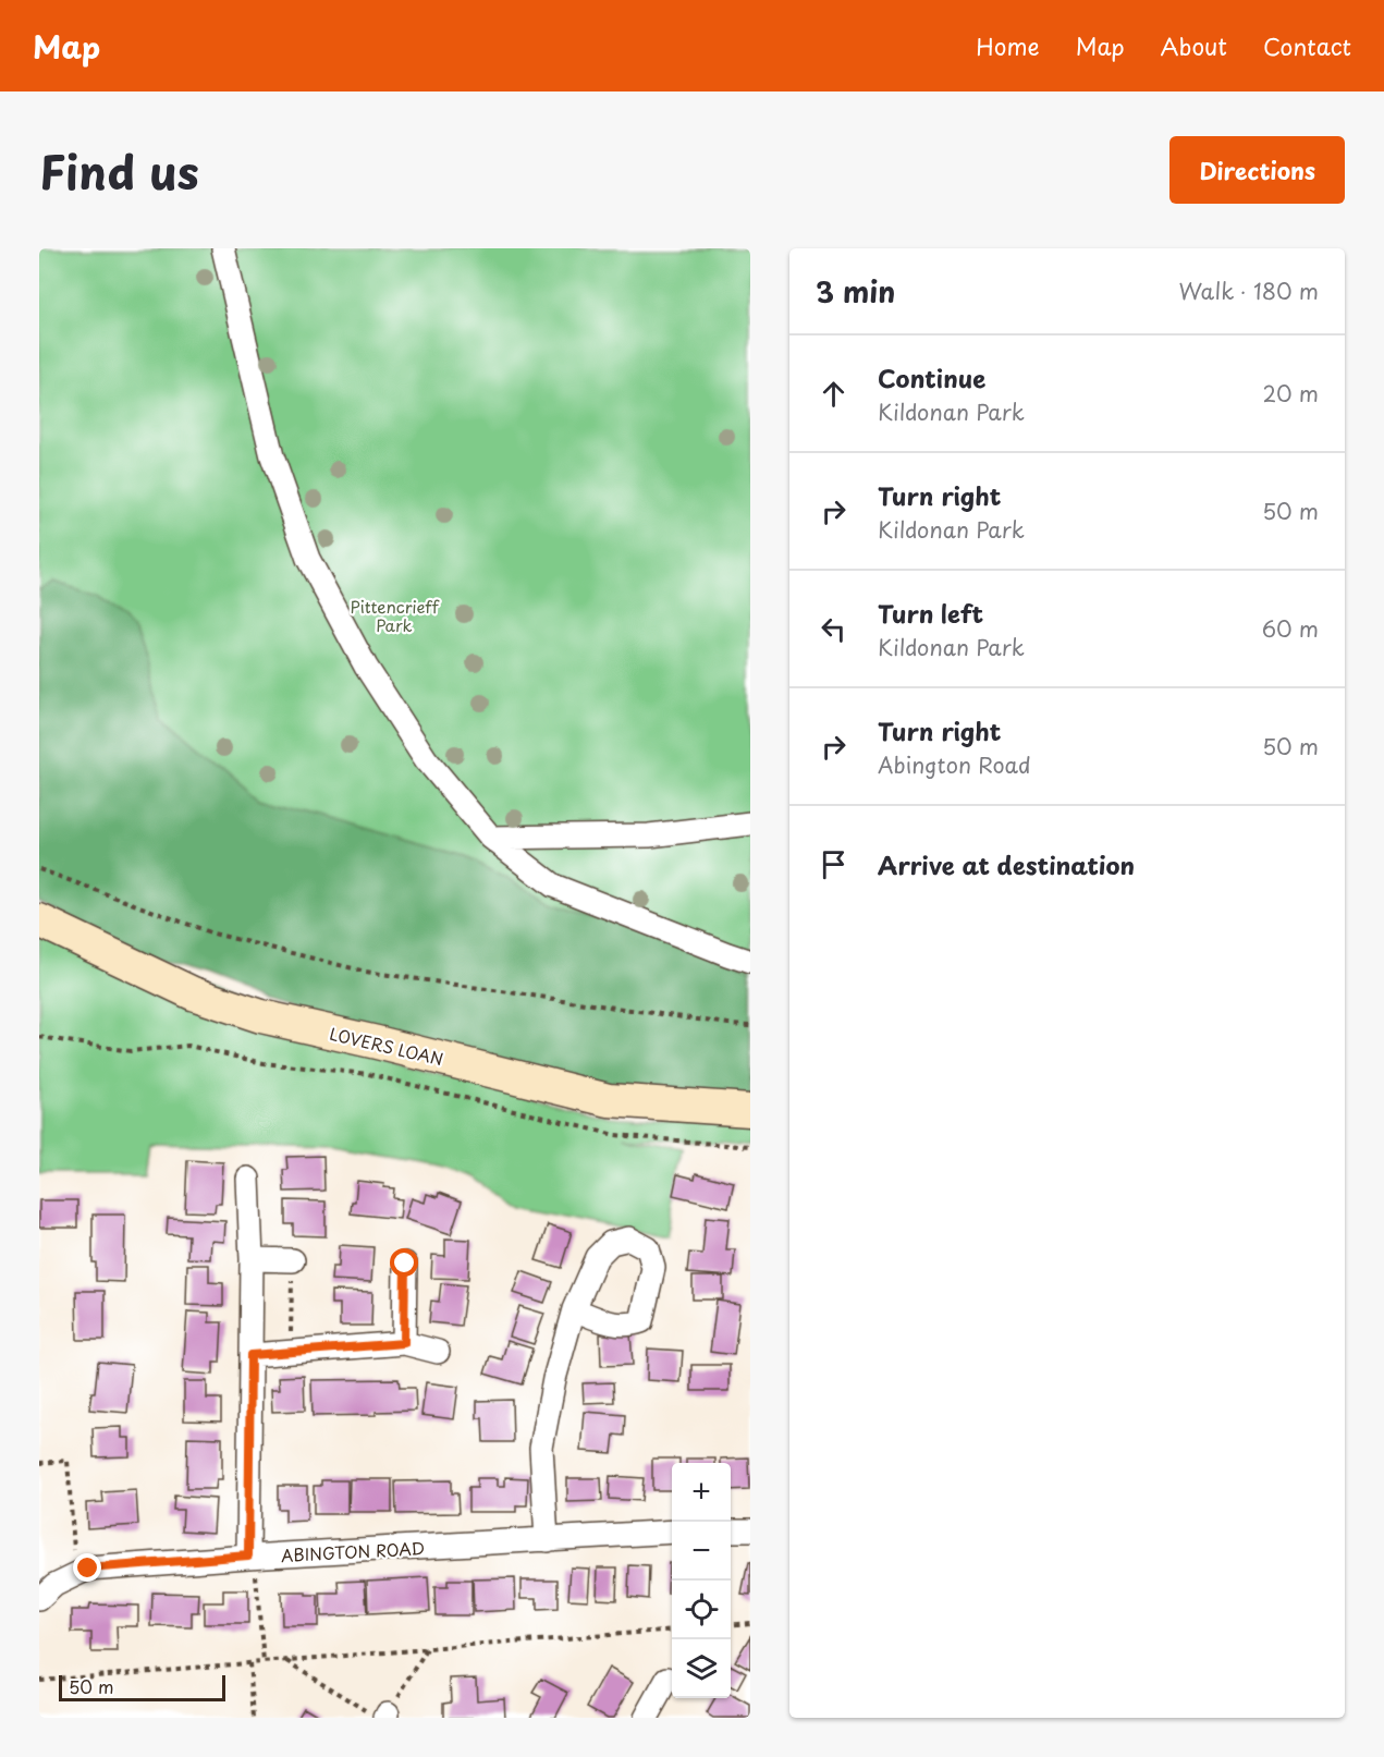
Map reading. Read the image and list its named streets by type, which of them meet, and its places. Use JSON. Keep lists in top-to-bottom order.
{
  "streets": {
    "street": ["LOVERS LOAN", "ABINGTON ROAD"]
  },
  "parks": ["Pittencrieff Park"],
  "scale_bar": "50 m",
  "page": {
    "header": "Map",
    "nav": [
      "Home",
      "Map",
      "About",
      "Contact"
    ],
    "title": "Find us",
    "buttons": "Directions",
    "heading": ["3 min", "Walk · 180 m"],
    "list": [
      ["Continue", "Kildonan Park", "20 m"],
      ["Turn right", "Kildonan Park", "50 m"],
      ["Turn left", "Kildonan Park", "60 m"],
      ["Turn right", "Abington Road", "50 m"],
      "Arrive at destination"
    ],
    "map_buttons": ["+", "−"],
    "scale": "50 m"
  }
}
